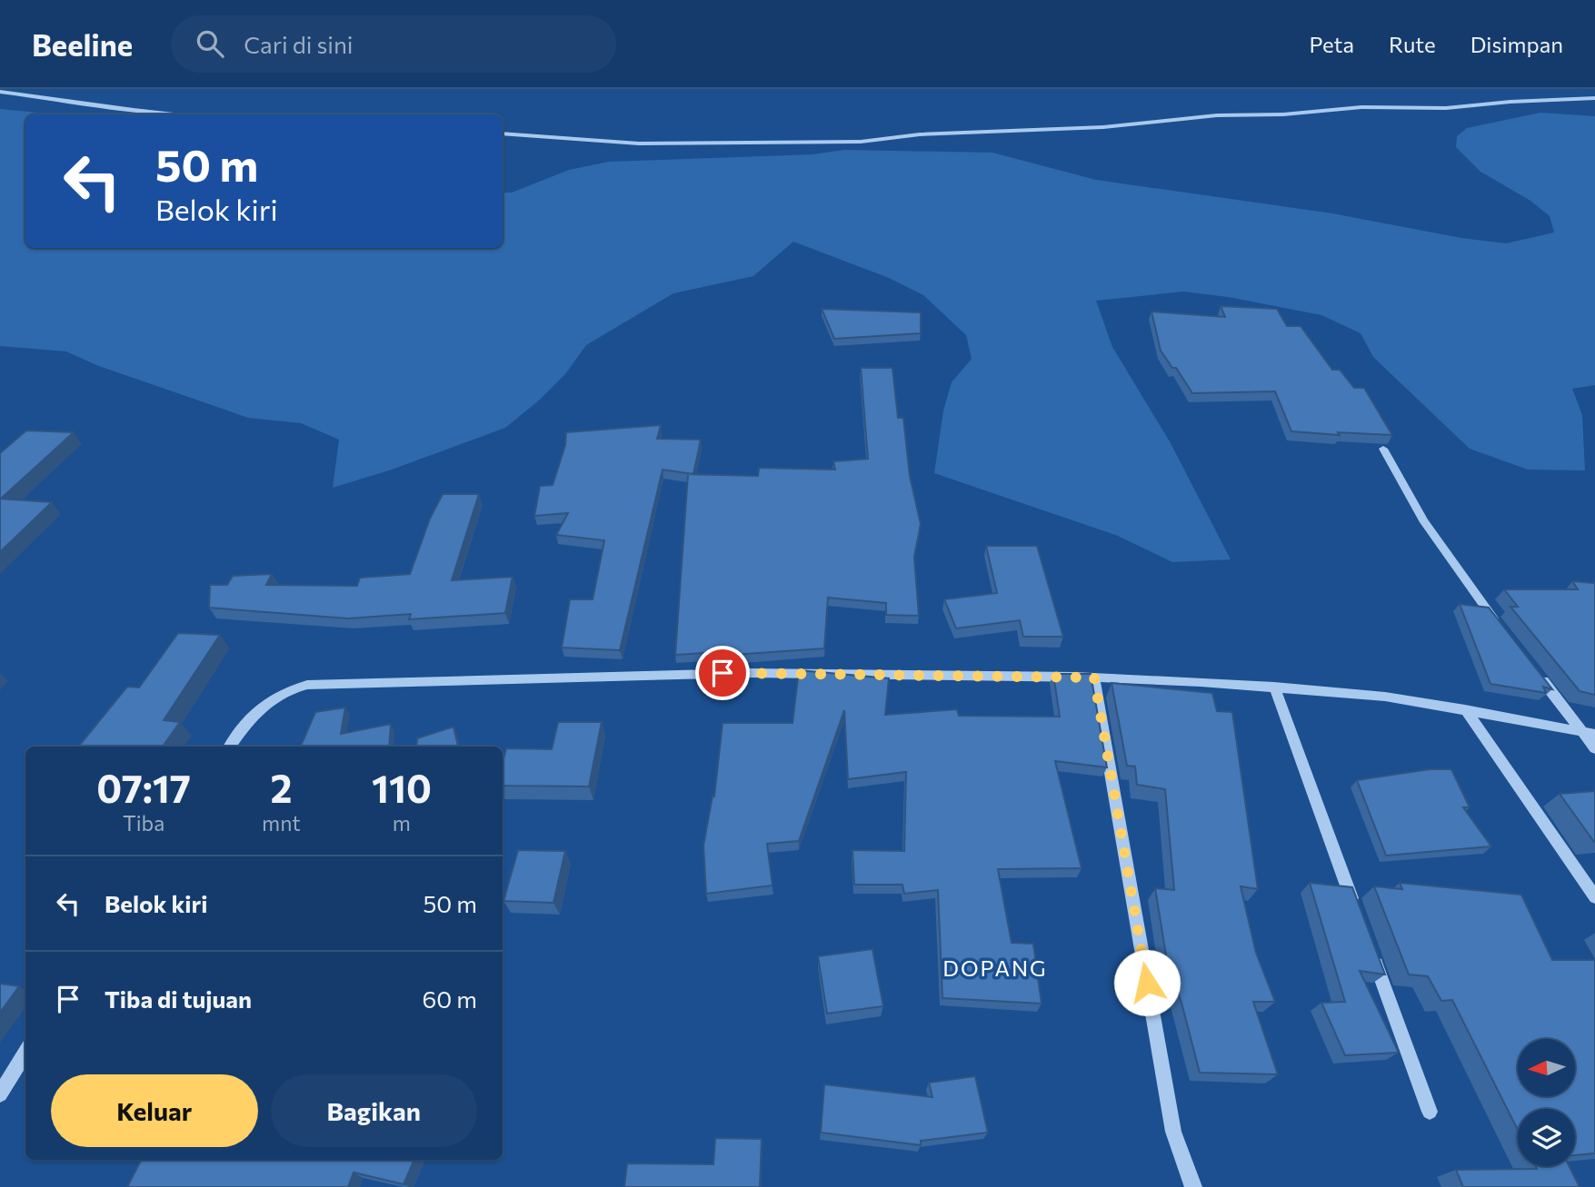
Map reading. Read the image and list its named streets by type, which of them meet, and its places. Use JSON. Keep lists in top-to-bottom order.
{
  "districts": ["DOPANG"],
  "north": "left",
  "page": {
    "header": "Beeline",
    "search": "Cari di sini",
    "nav": ["Peta", "Rute", "Disimpan"],
    "turn": ["50 m", "Belok kiri"],
    "eta": [
      "07:17",
      "Tiba",
      "2",
      "mnt",
      "110",
      "m"
    ],
    "list": [
      {
        "name": "Belok kiri",
        "value": "50 m"
      },
      {
        "name": "Tiba di tujuan",
        "value": "60 m"
      }
    ],
    "buttons": ["Keluar", "Bagikan"]
  }
}
